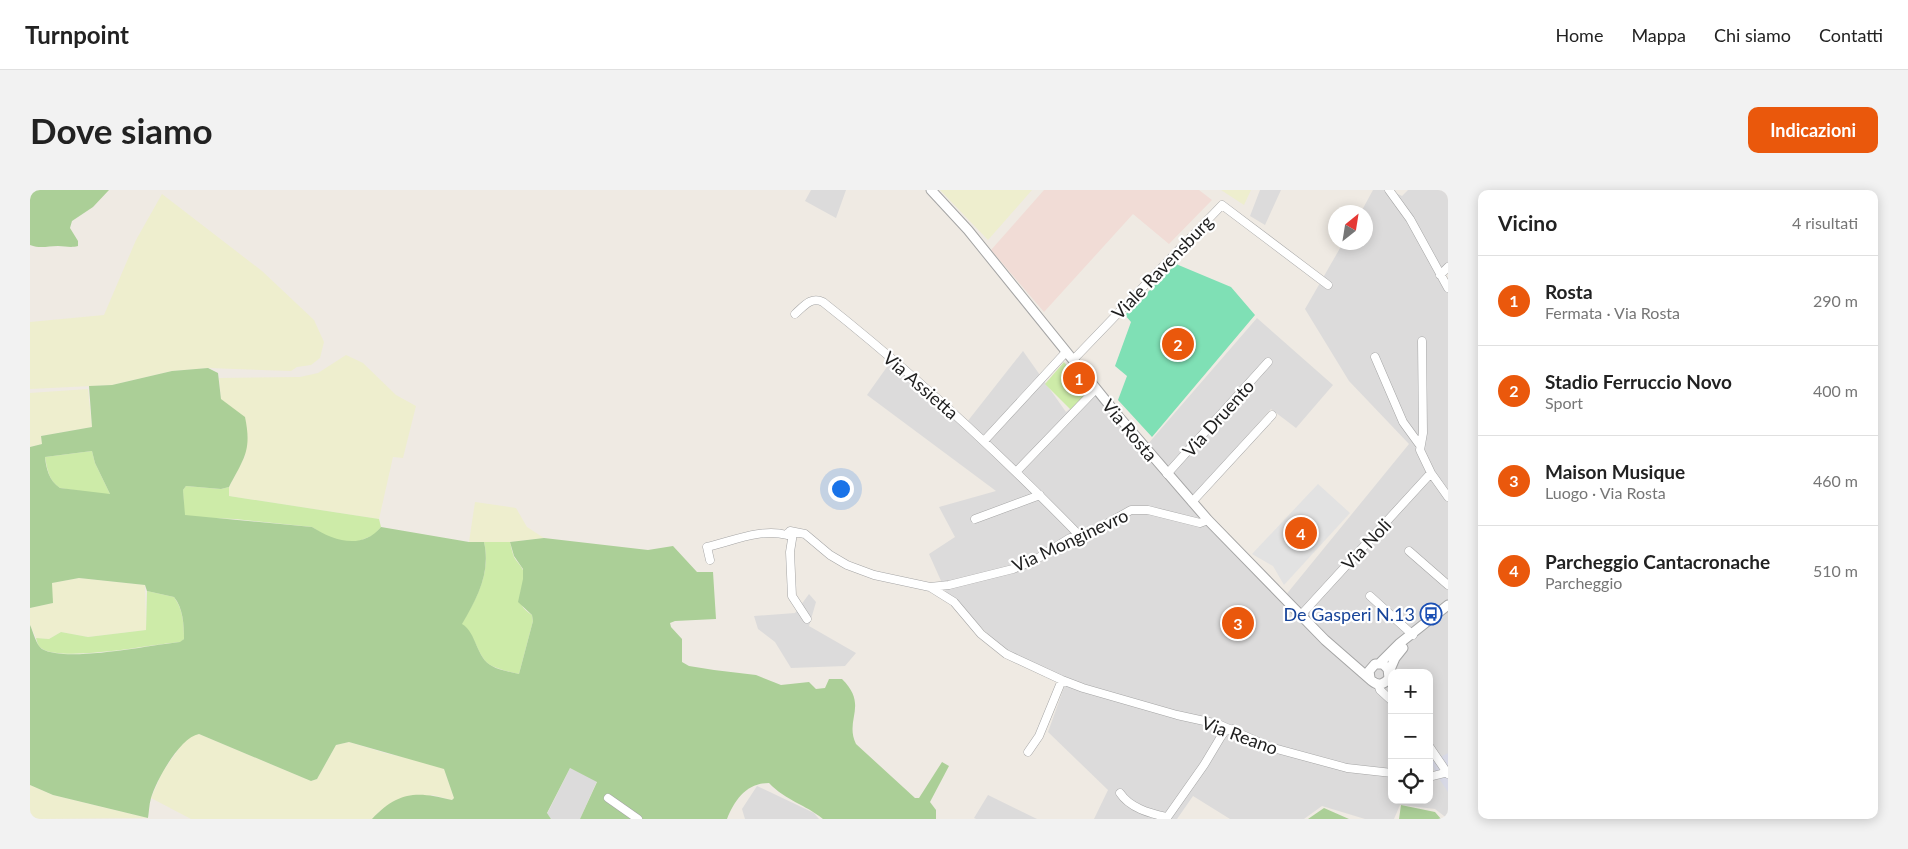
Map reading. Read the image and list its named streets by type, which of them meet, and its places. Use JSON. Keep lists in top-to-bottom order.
{
  "streets": {
    "street": [
      "Viale Ravensburg",
      "Via Assietta",
      "Via Druento",
      "Via Rosta",
      "Via Monginevro",
      "Via Noli",
      "Via Reano"
    ]
  },
  "crossings": [
    ["Viale Ravensburg", "Via Rosta"],
    ["Via Assietta", "Via Monginevro"],
    ["Via Druento", "Via Rosta"],
    ["Via Rosta", "Via Monginevro"],
    ["Via Rosta", "Via Noli"],
    ["Via Monginevro", "Via Reano"]
  ],
  "places": {
    "bus stop": ["De Gasperi N.13"]
  },
  "north": "top right",
  "page": {
    "header": "Turnpoint",
    "nav": [
      "Home",
      "Mappa",
      "Chi siamo",
      "Contatti"
    ],
    "buttons": "Indicazioni",
    "title": "Dove siamo",
    "heading": ["Vicino", "4 risultati"],
    "list": [
      {
        "mark": "1",
        "name": "Rosta",
        "note": "Fermata · Via Rosta",
        "value": "290 m"
      },
      {
        "mark": "2",
        "name": "Stadio Ferruccio Novo",
        "note": "Sport",
        "value": "400 m"
      },
      {
        "mark": "3",
        "name": "Maison Musique",
        "note": "Luogo · Via Rosta",
        "value": "460 m"
      },
      {
        "mark": "4",
        "name": "Parcheggio Cantacronache",
        "note": "Parcheggio",
        "value": "510 m"
      }
    ],
    "pins": [
      "2",
      "1",
      "4",
      "3"
    ],
    "map_buttons": ["+", "−"]
  }
}
